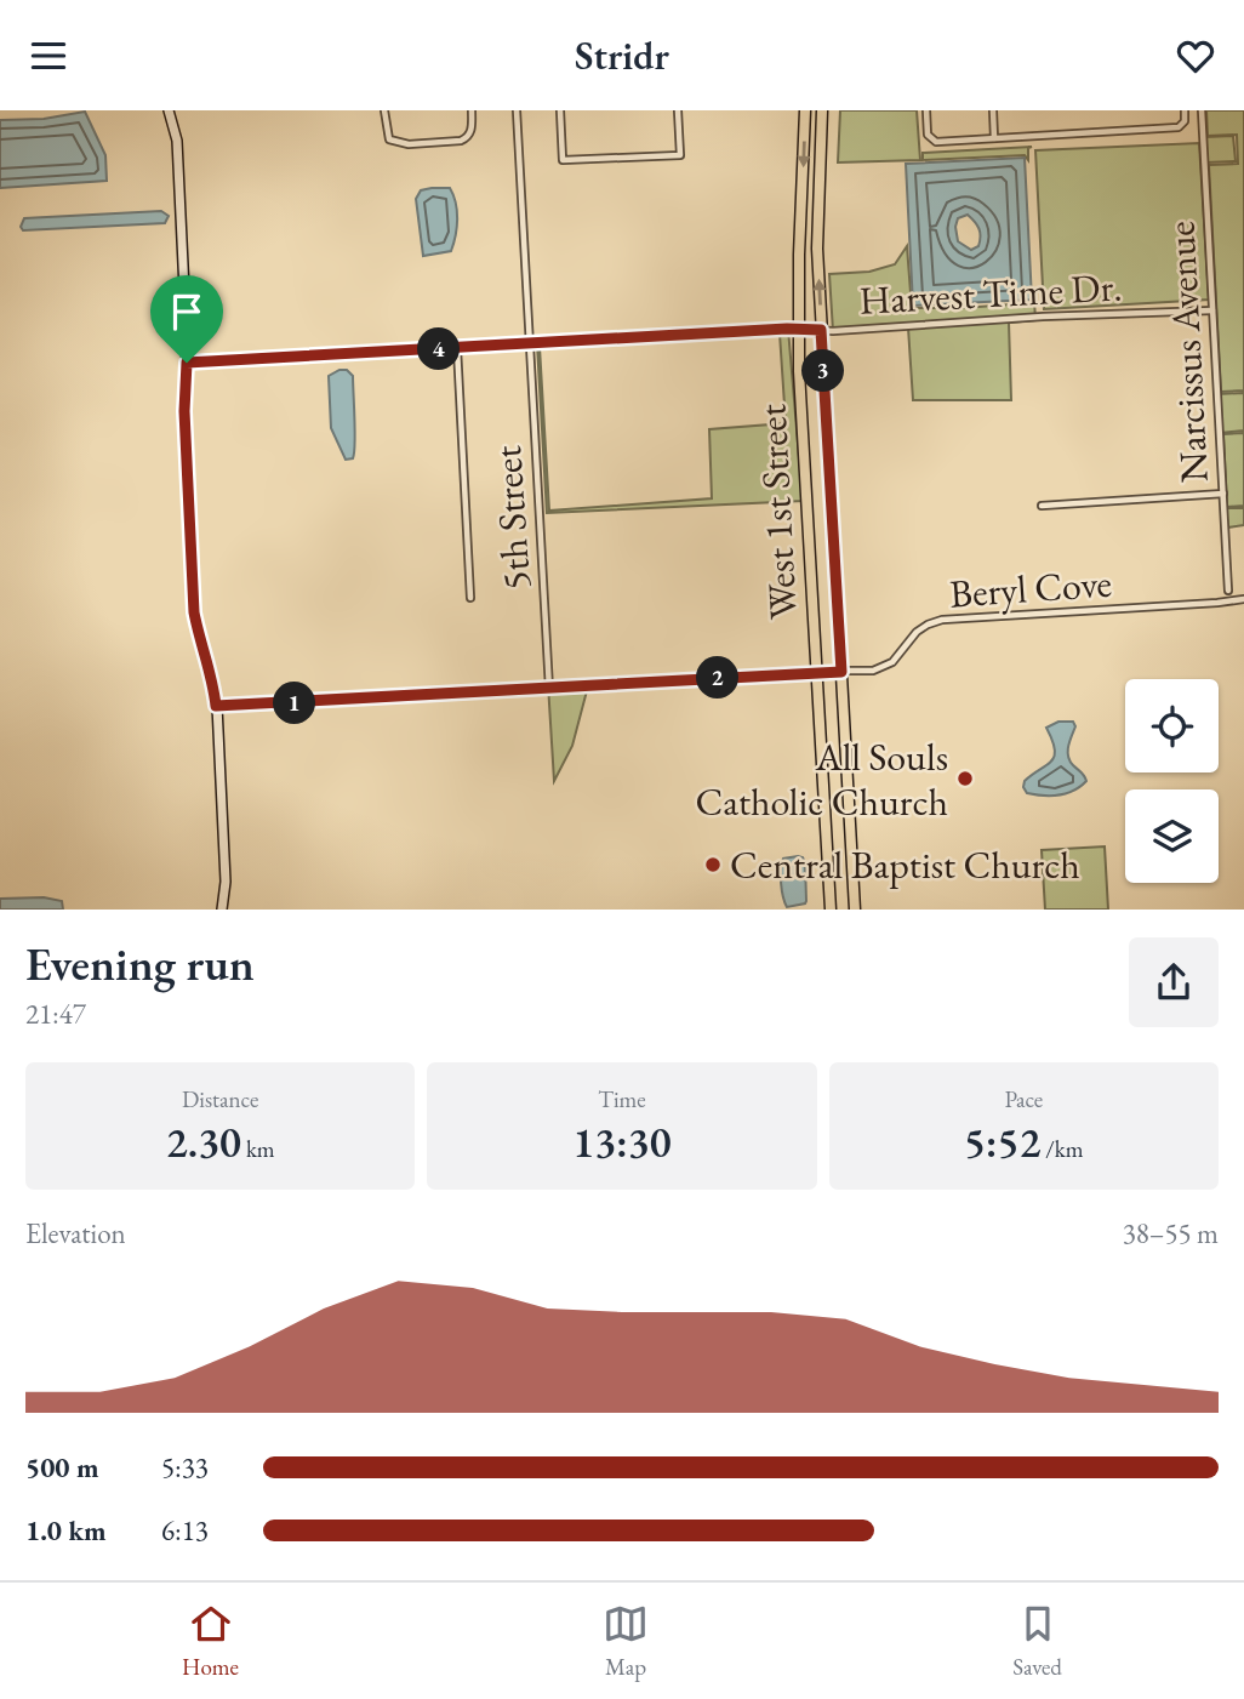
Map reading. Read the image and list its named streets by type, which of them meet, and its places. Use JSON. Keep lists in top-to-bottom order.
{
  "streets": {
    "main road": ["West 1st Street"],
    "street": [
      "Harvest Time Dr.",
      "Narcissus Avenue",
      "5th Street",
      "Beryl Cove"
    ]
  },
  "crossings": [
    ["Harvest Time Dr.", "Narcissus Avenue"],
    ["Harvest Time Dr.", "West 1st Street"],
    ["Harvest Time Dr.", "5th Street"],
    ["West 1st Street", "Beryl Cove"],
    ["5th Street", "Beryl Cove"]
  ],
  "places": ["All Souls Catholic Church", "Central Baptist Church"],
  "page": {
    "header": "Stridr",
    "pins": [
      "4",
      "3",
      "2",
      "1"
    ],
    "heading": ["Evening run", "21:47"],
    "stats": [
      ["Distance", "2.30 km"],
      ["Time", "13:30"],
      ["Pace", "5:52 /km"]
    ],
    "chart": ["Elevation", "38–55 m"],
    "list": [
      {
        "name": "500 m",
        "note": "5:33"
      },
      {
        "name": "1.0 km",
        "note": "6:13"
      }
    ],
    "tabs": ["Home", "Map", "Saved"]
  }
}
